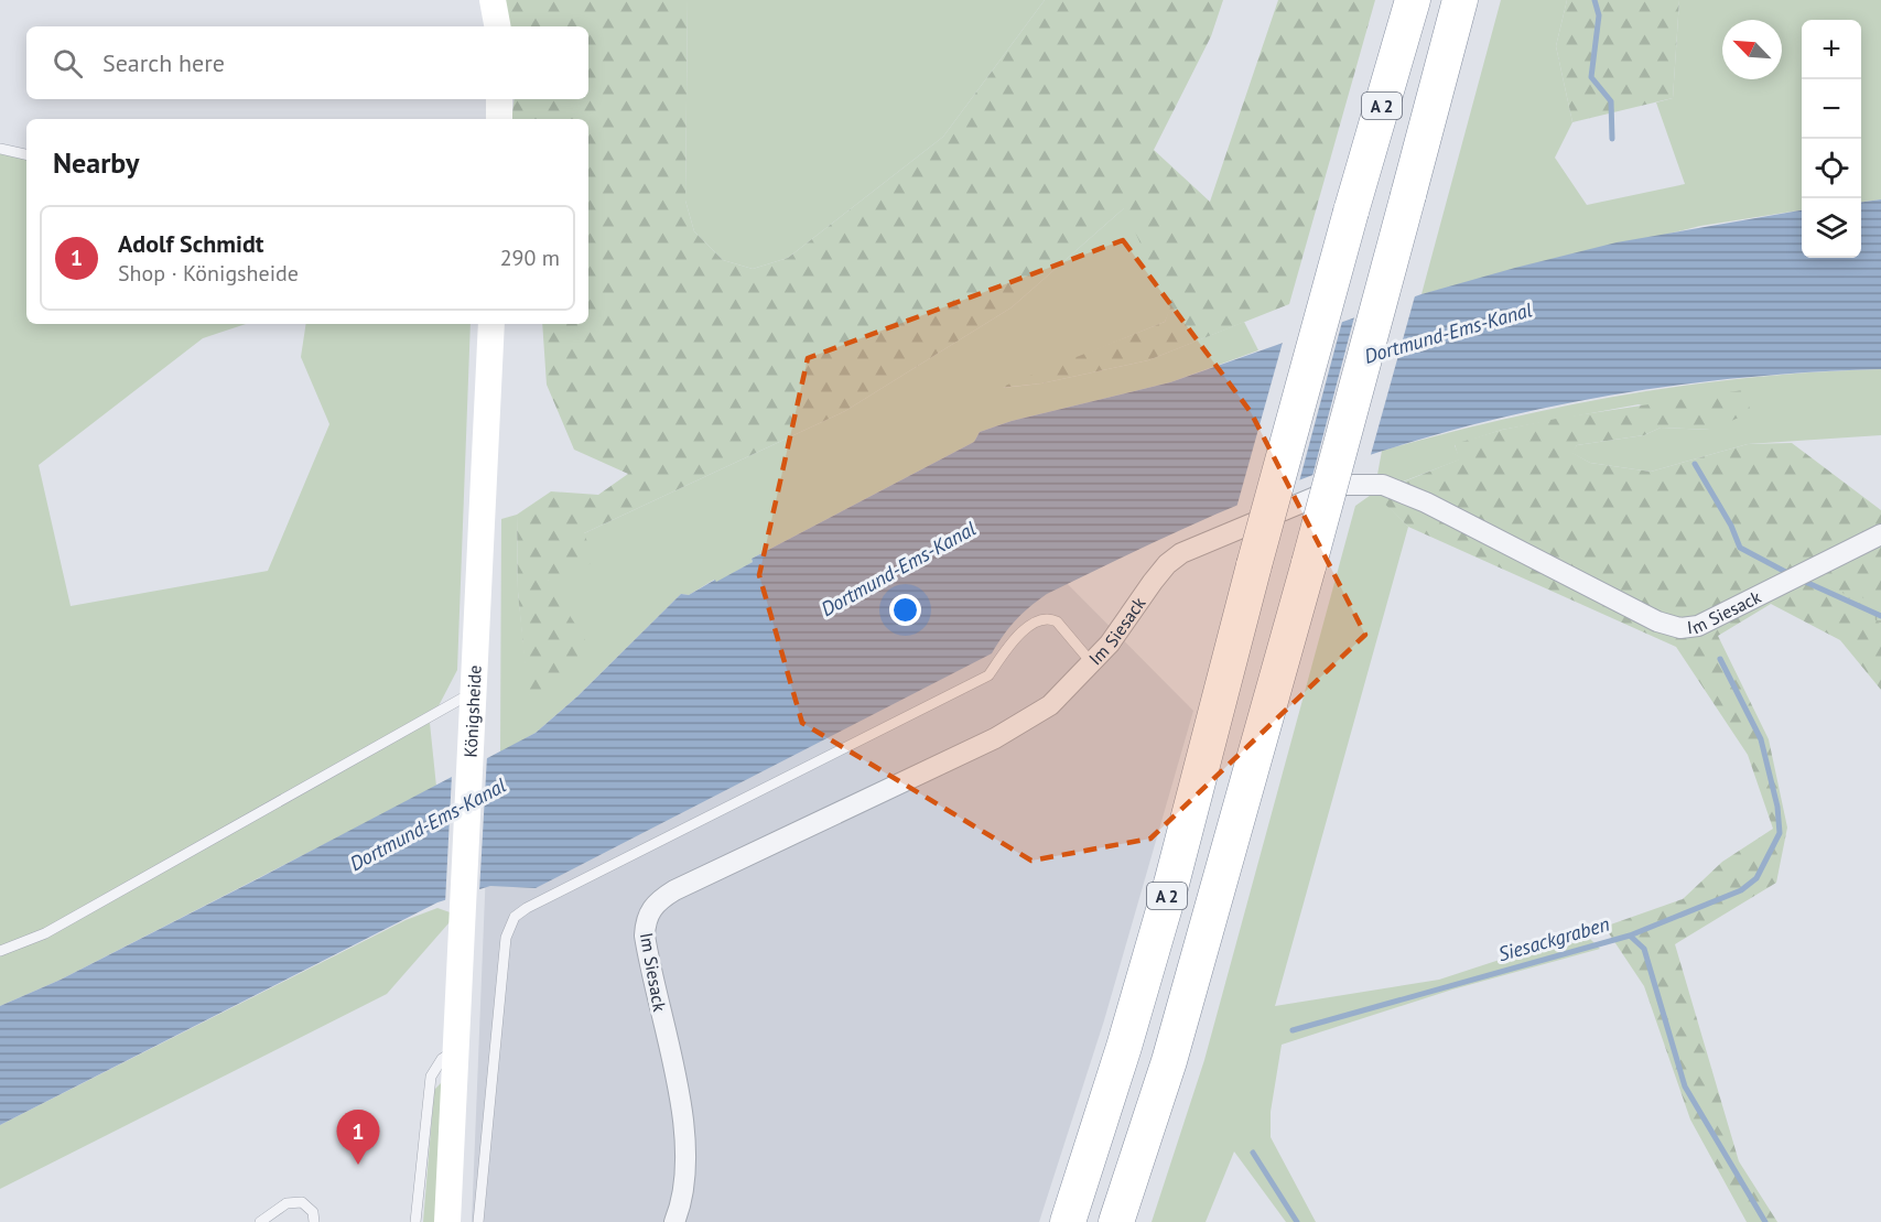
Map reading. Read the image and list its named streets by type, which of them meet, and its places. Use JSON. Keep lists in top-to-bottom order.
{
  "streets": {
    "highway": ["A 2"],
    "main road": ["Königsheide"],
    "street": ["Im Siesack"]
  },
  "water": ["Dortmund-Ems-Kanal", "Siesackgraben"],
  "north": "top left",
  "page": {
    "map_buttons": ["+", "−"],
    "search": "Search here",
    "heading": "Nearby",
    "list": [
      {
        "mark": "1",
        "name": "Adolf Schmidt",
        "note": "Shop · Königsheide",
        "value": "290 m"
      }
    ],
    "pins": "1"
  }
}
